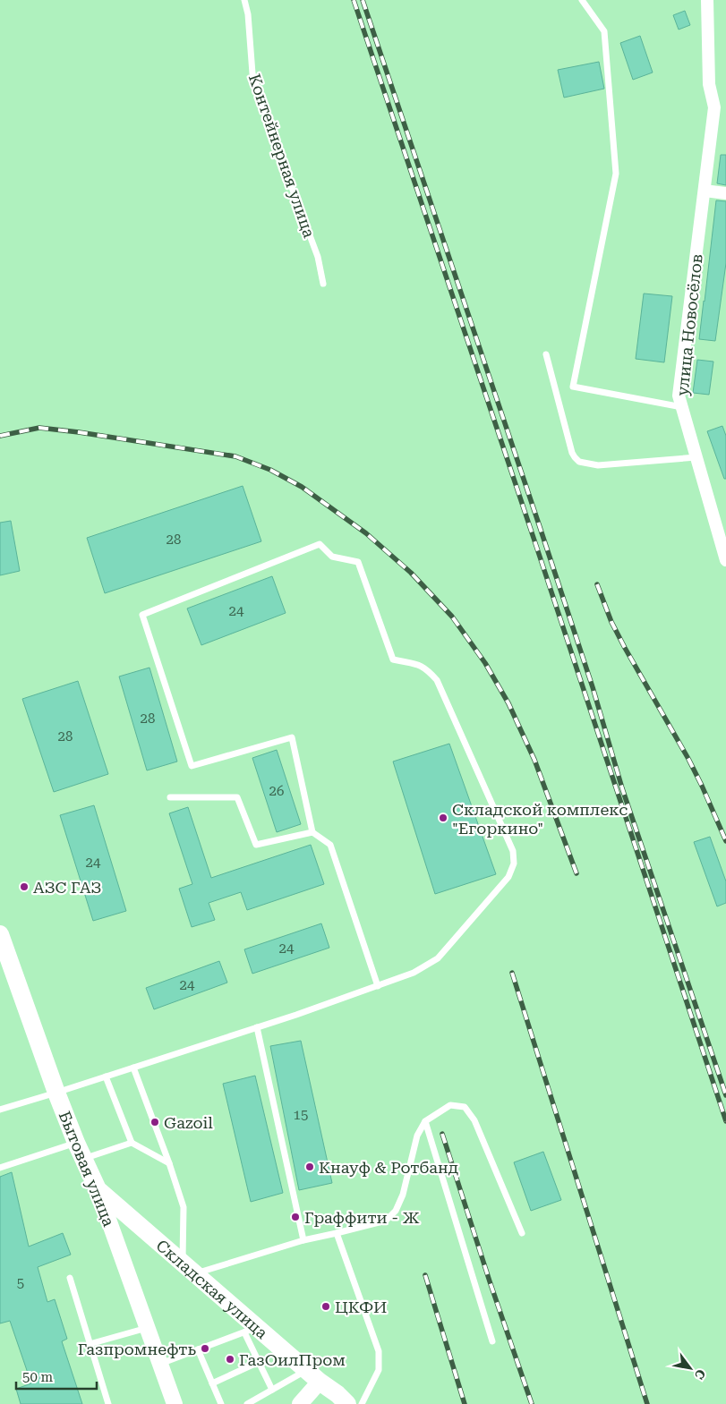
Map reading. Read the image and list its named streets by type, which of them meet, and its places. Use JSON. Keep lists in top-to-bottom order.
{
  "streets": {
    "main road": ["Бытовая улица", "Складская улица"],
    "street": ["улица Новосёлов"],
    "lane": ["Контейнерная улица"]
  },
  "crossings": [
    ["Бытовая улица", "Складская улица"]
  ],
  "places": [
    "Складской комплекс \"Егоркино\"",
    "АЗС ГАЗ",
    "Gazoil",
    "Кнауф & Ротбанд",
    "Граффити - Ж",
    "ЦКФИ",
    "Газпромнефть",
    "ГазОилПром"
  ],
  "house_numbers": [
    "28",
    "24",
    "28",
    "28",
    "26",
    "24",
    "24",
    "24",
    "15",
    "5"
  ],
  "scale_bar": "50 m",
  "north": "bottom right"
}
